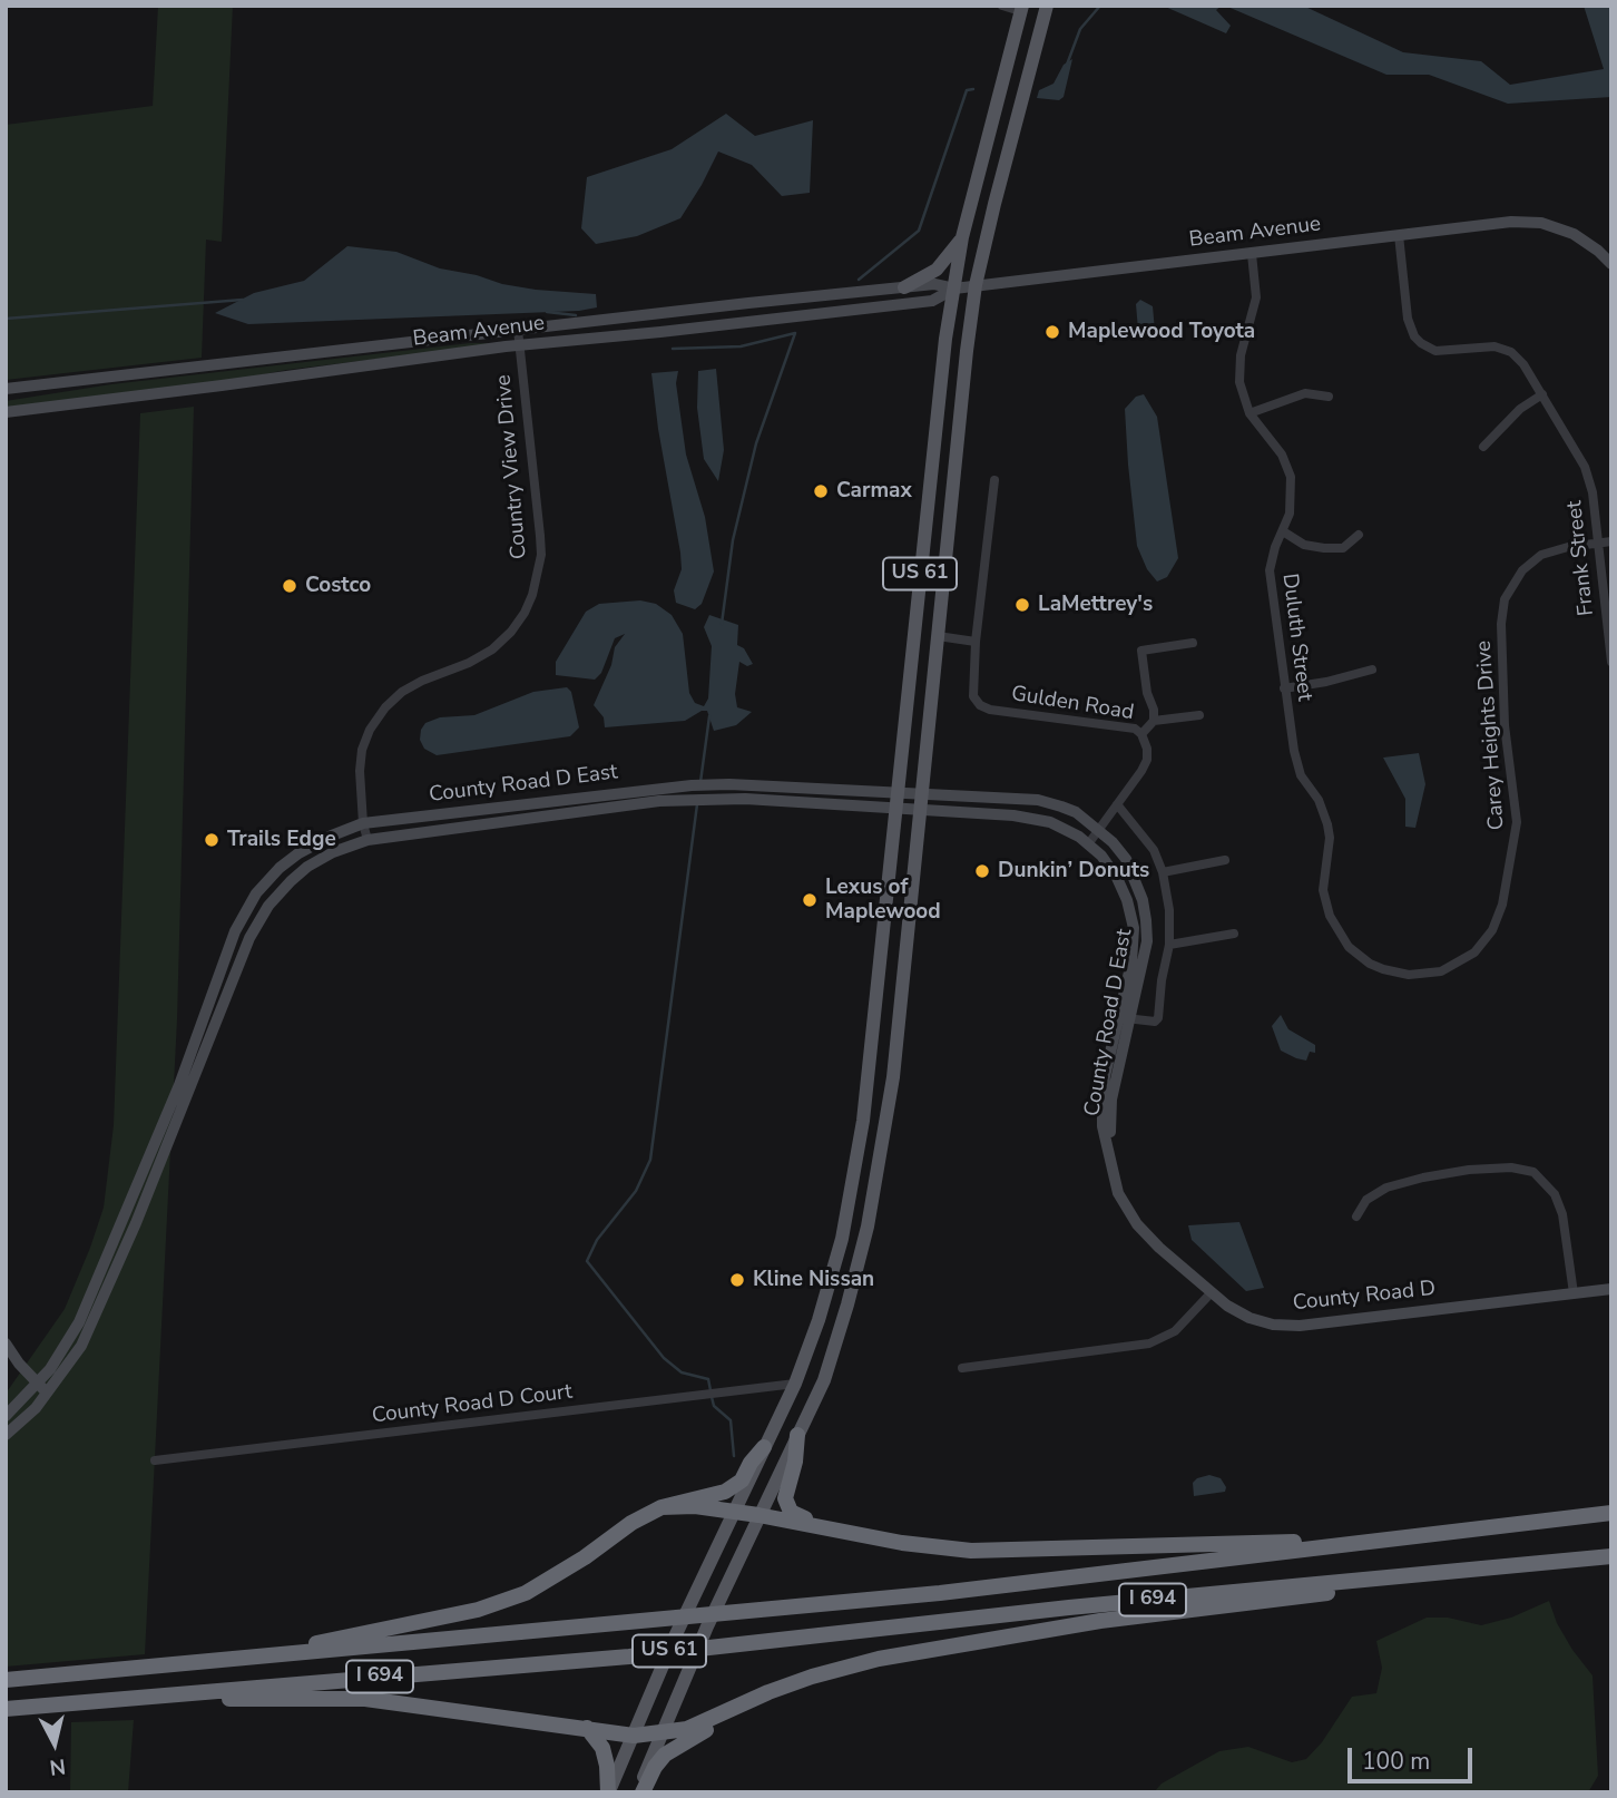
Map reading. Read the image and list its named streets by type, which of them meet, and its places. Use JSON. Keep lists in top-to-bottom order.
{
  "streets": {
    "highway": ["I 694"],
    "main road": ["US 61"],
    "street": [
      "Beam Avenue",
      "Country View Drive",
      "Frank Street",
      "Duluth Street",
      "Gulden Road",
      "Carey Heights Drive",
      "County Road D East",
      "County Road D",
      "County Road D Court"
    ]
  },
  "crossings": [
    ["Beam Avenue", "Country View Drive"],
    ["Beam Avenue", "Frank Street"],
    ["Beam Avenue", "US 61"],
    ["Beam Avenue", "Duluth Street"],
    ["Country View Drive", "County Road D East"],
    ["Frank Street", "Carey Heights Drive"],
    ["US 61", "County Road D East"],
    ["US 61", "County Road D Court"],
    ["Duluth Street", "Carey Heights Drive"],
    ["Gulden Road", "County Road D East"],
    ["County Road D East", "County Road D"]
  ],
  "places": [
    "Maplewood Toyota",
    "Carmax",
    "Costco",
    "LaMettrey's",
    "Trails Edge",
    "Dunkin’ Donuts",
    "Lexus of Maplewood",
    "Kline Nissan"
  ],
  "scale_bar": "100 m",
  "north": "bottom"
}
